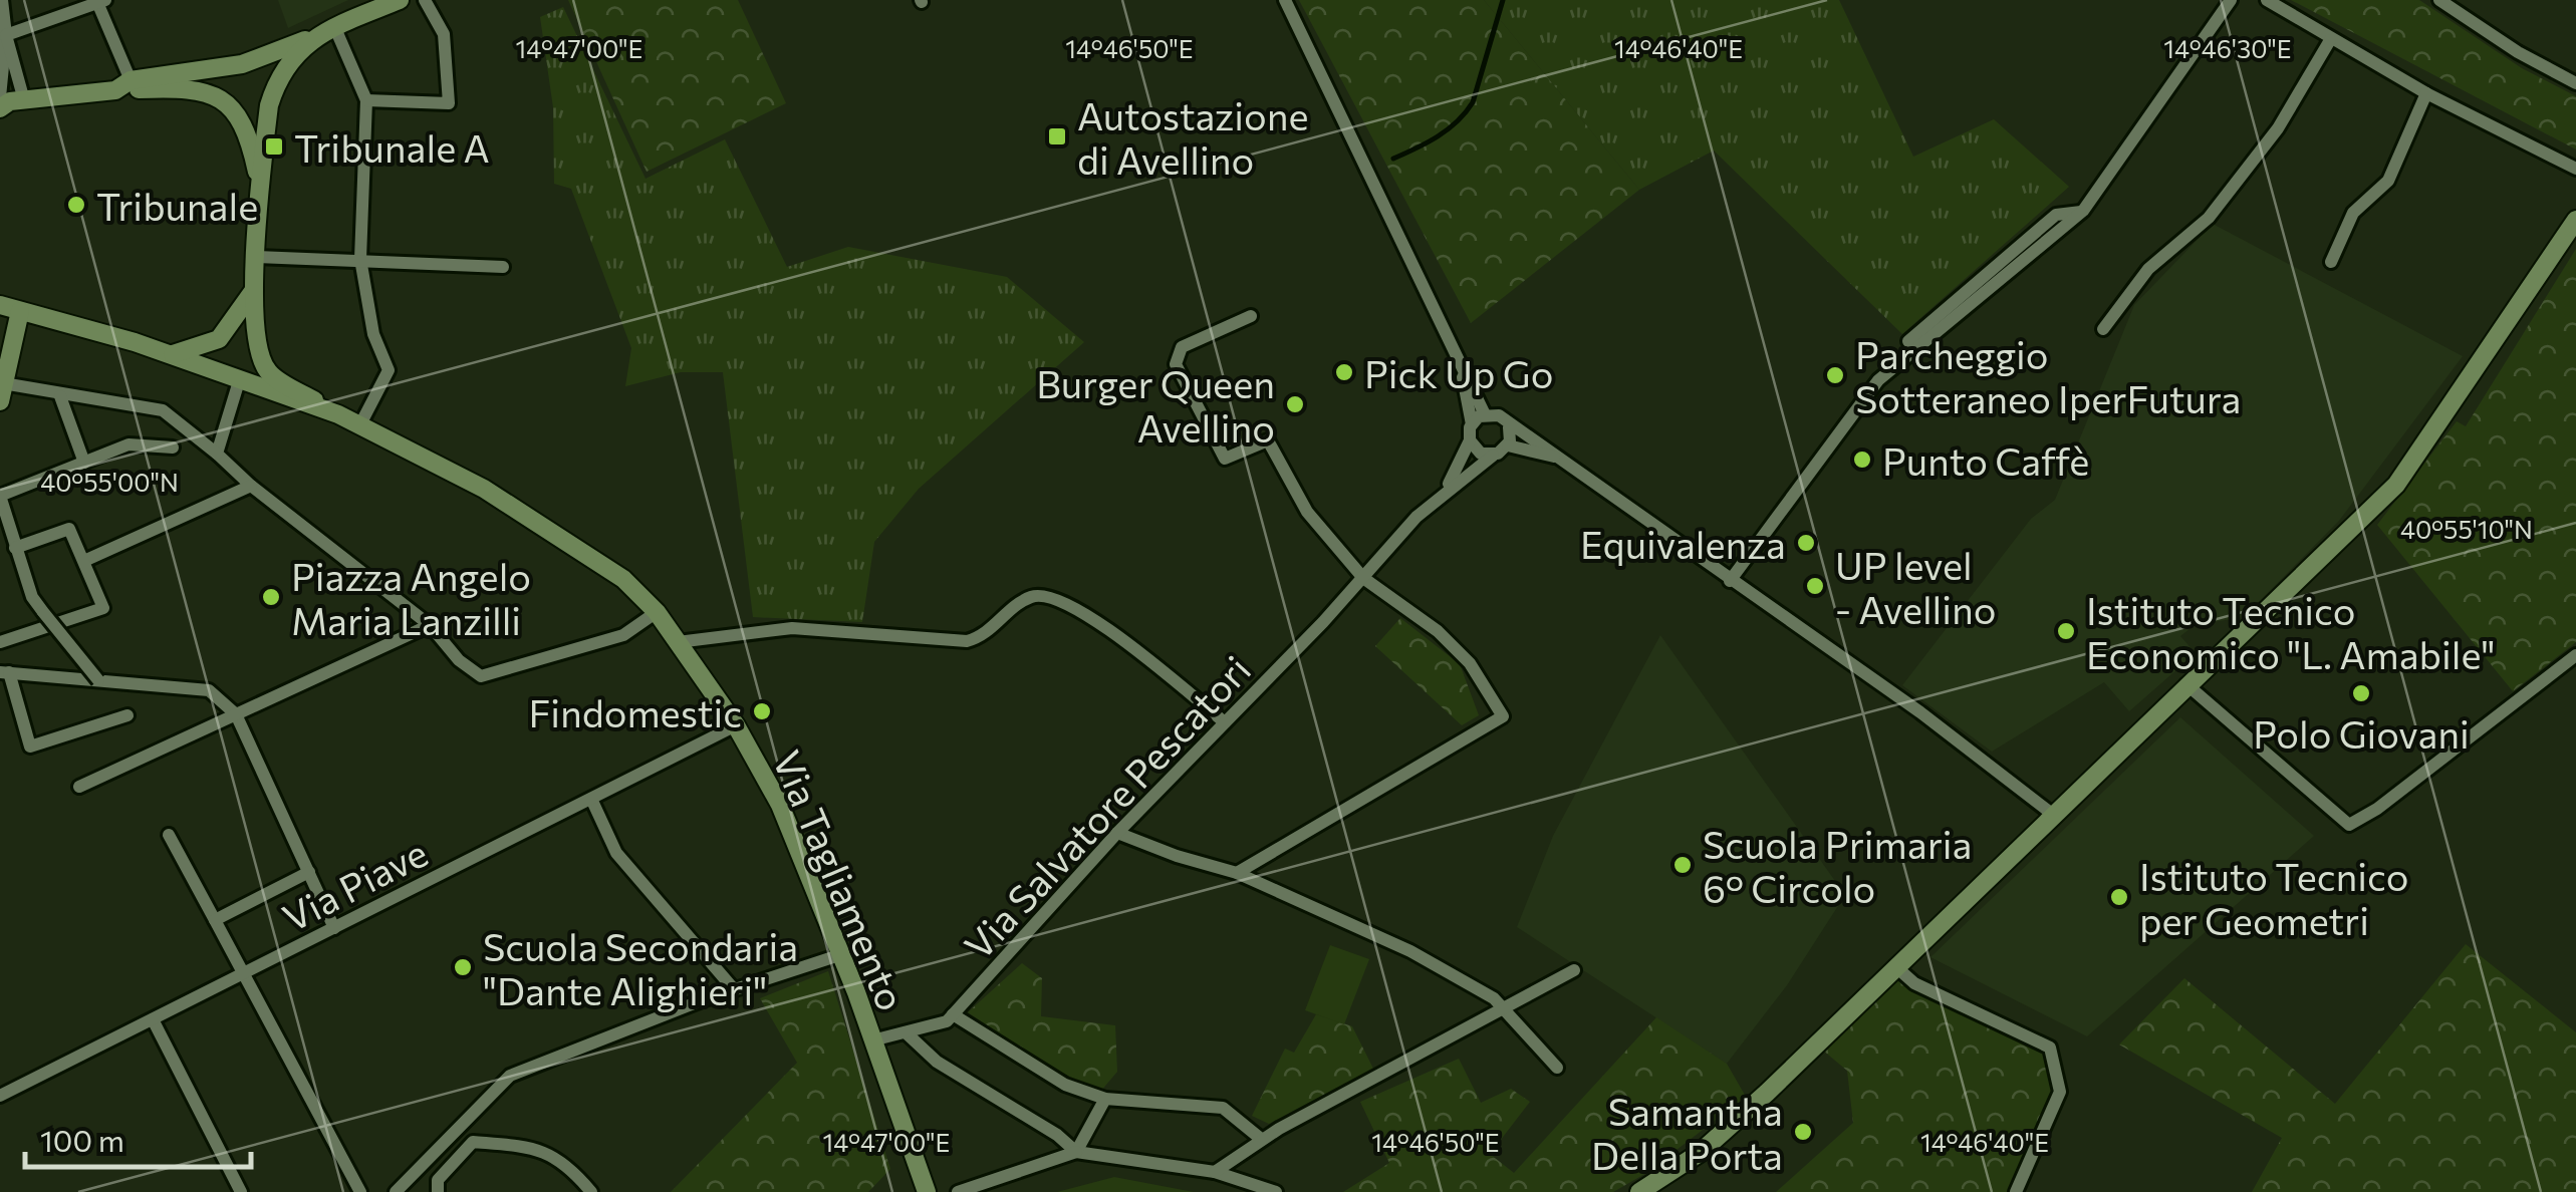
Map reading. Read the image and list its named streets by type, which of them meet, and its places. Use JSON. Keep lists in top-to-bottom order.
{
  "streets": {
    "street": ["Via Salvatore Pescatori", "Via Tagliamento", "Via Piave"]
  },
  "crossings": [
    ["Via Salvatore Pescatori", "Via Tagliamento"],
    ["Via Tagliamento", "Via Piave"]
  ],
  "places": {
    "transit": ["Autostazione di Avellino", "Tribunale A"],
    "other": [
      "Tribunale",
      "Pick Up Go",
      "Parcheggio Sotteraneo IperFutura",
      "Burger Queen Avellino",
      "Punto Caffè",
      "Equivalenza",
      "UP level - Avellino",
      "Piazza Angelo Maria Lanzilli",
      "Istituto Tecnico Economico \"L. Amabile\"",
      "Polo Giovani",
      "Findomestic",
      "Scuola Primaria 6° Circolo",
      "Istituto Tecnico per Geometri",
      "Scuola Secondaria \"Dante Alighieri\"",
      "Samantha Della Porta"
    ]
  },
  "scale_bar": "100 m",
  "coordinates": [
    "14°47'00\"E",
    "14°46'50\"E",
    "14°46'40\"E",
    "14°46'30\"E",
    "40°55'00\"N",
    "40°55'10\"N"
  ]
}
